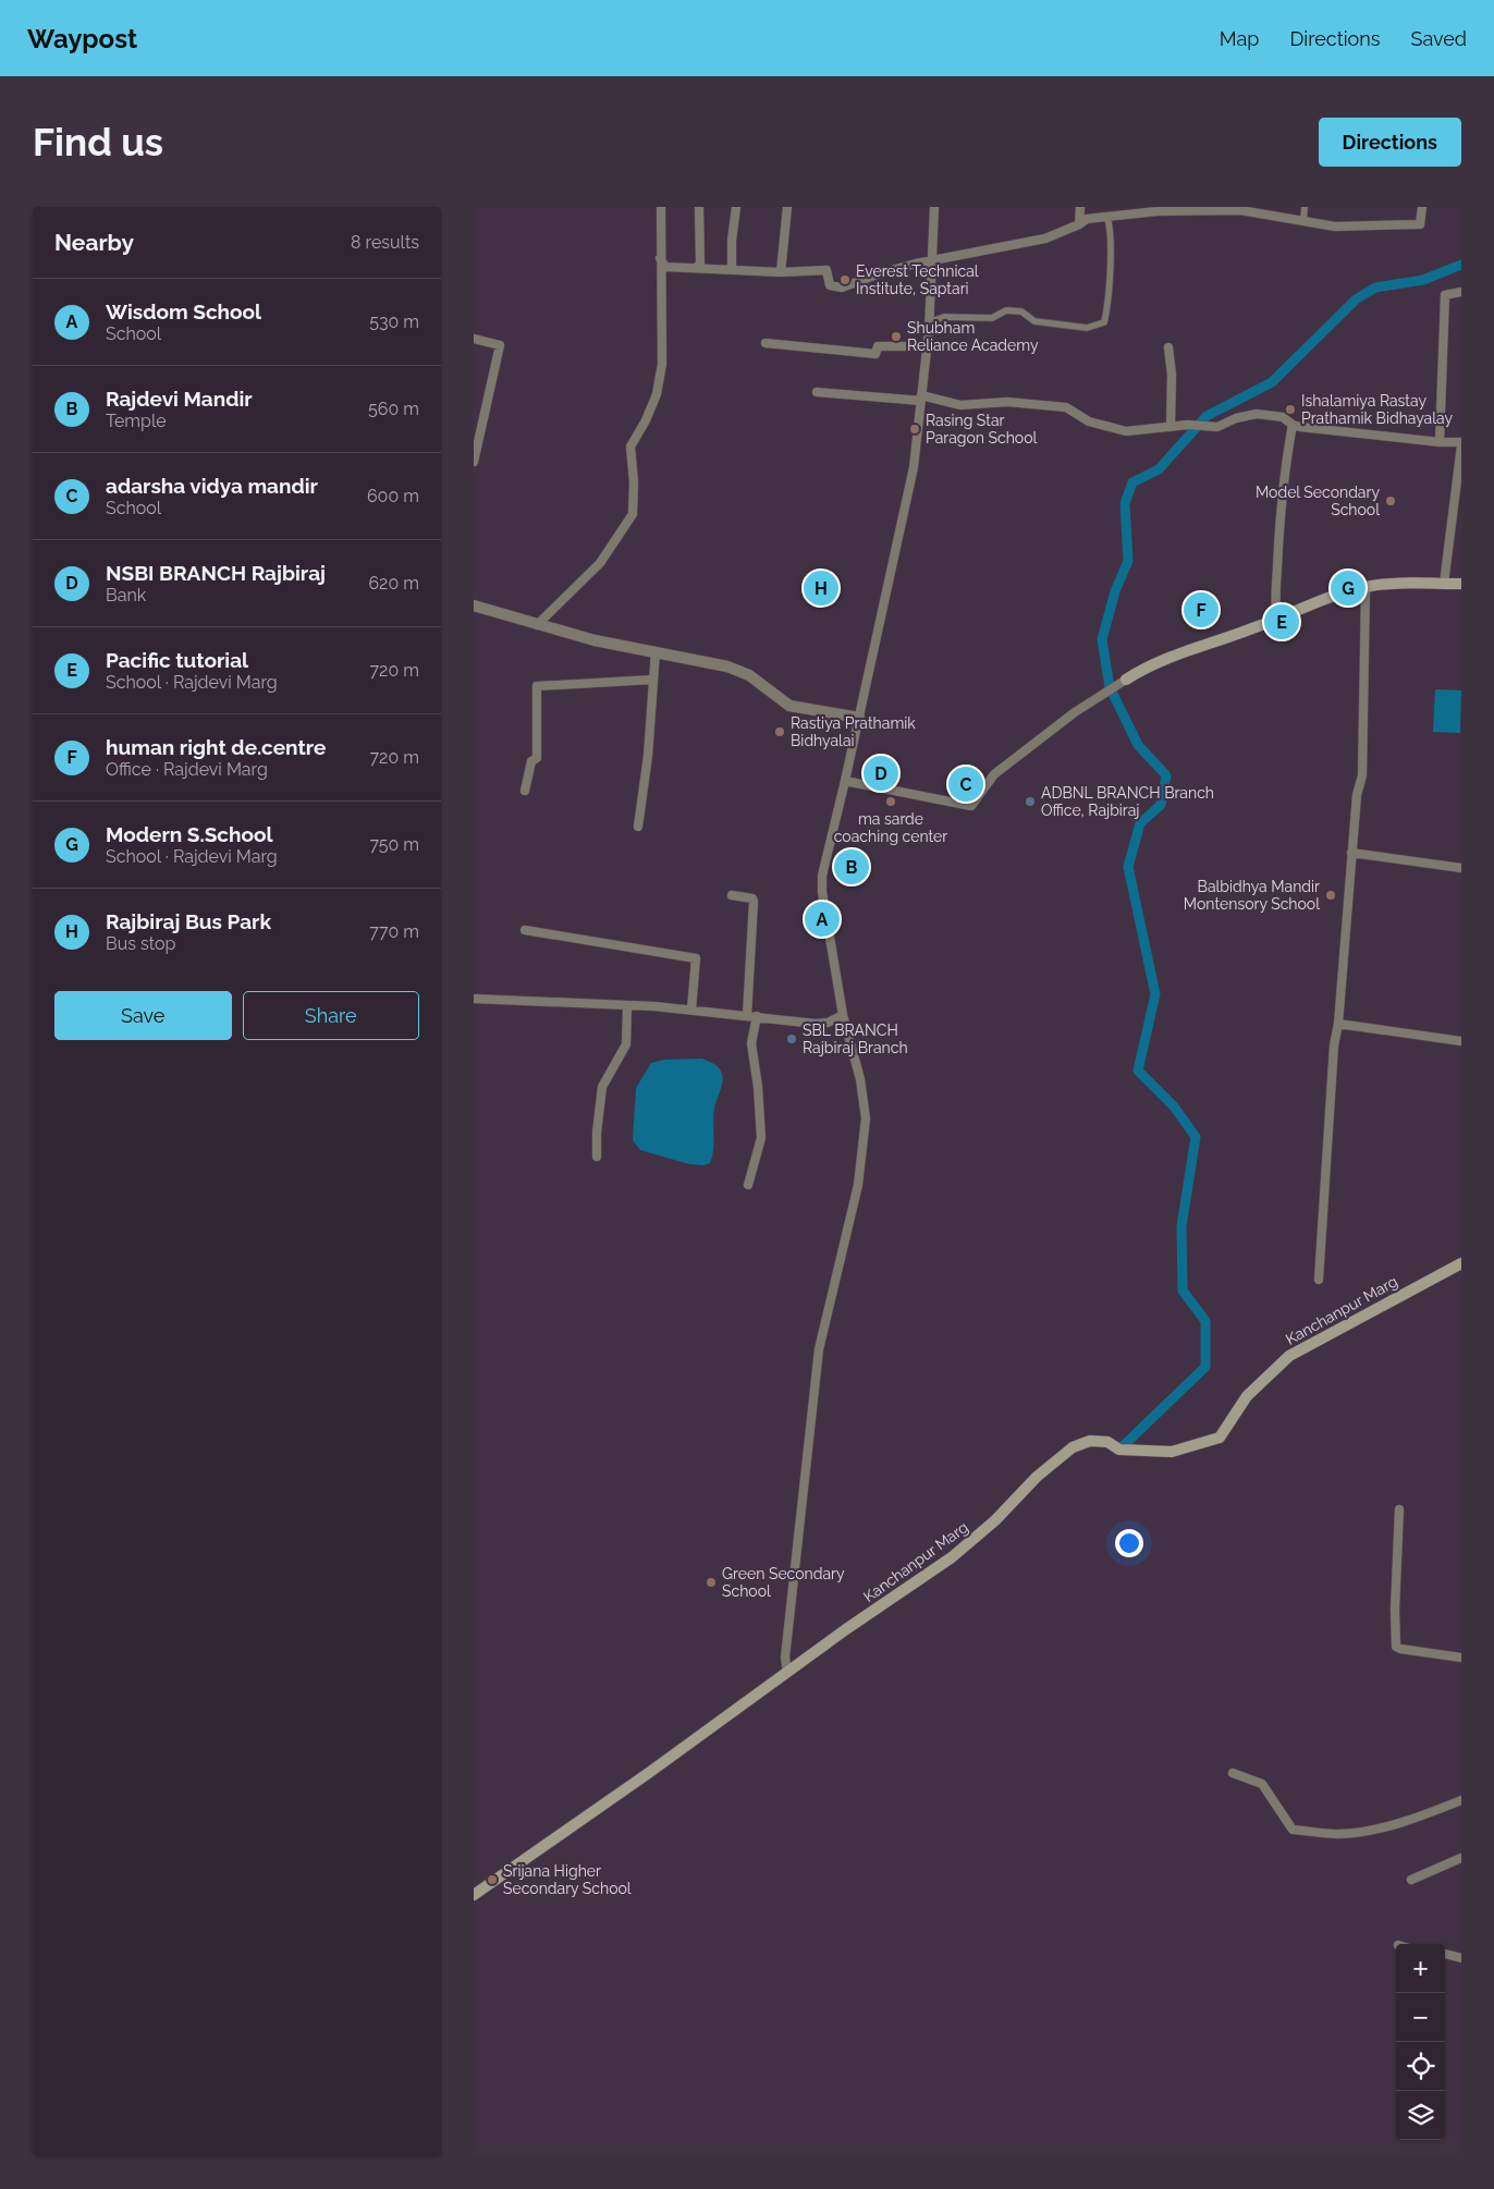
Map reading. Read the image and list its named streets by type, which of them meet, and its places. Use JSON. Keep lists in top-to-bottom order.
{
  "streets": {
    "main road": ["Kanchanpur Marg"]
  },
  "places": [
    "Everest Technical Institute, Saptari",
    "Shubham Reliance Academy",
    "Ishalamiya Rastay Prathamik Bidhayalay",
    "Rasing Star Paragon School",
    "Model Secondary School",
    "Rastiya Prathamik Bidhyalai",
    "ma sarde coaching center",
    "ADBNL BRANCH Branch Office, Rajbiraj",
    "Balbidhya Mandir Montensory School",
    "SBL BRANCH Rajbiraj Branch",
    "Green Secondary School",
    "Srijana Higher Secondary School"
  ],
  "page": {
    "header": "Waypost",
    "nav": ["Map", "Directions", "Saved"],
    "buttons": [
      "Directions",
      ["Save", "Share"]
    ],
    "title": "Find us",
    "heading": ["Nearby", "8 results"],
    "list": [
      {
        "mark": "A",
        "name": "Wisdom School",
        "note": "School",
        "value": "530 m"
      },
      {
        "mark": "B",
        "name": "Rajdevi Mandir",
        "note": "Temple",
        "value": "560 m"
      },
      {
        "mark": "C",
        "name": "adarsha vidya mandir",
        "note": "School",
        "value": "600 m"
      },
      {
        "mark": "D",
        "name": "NSBI BRANCH Rajbiraj",
        "note": "Bank",
        "value": "620 m"
      },
      {
        "mark": "E",
        "name": "Pacific tutorial",
        "note": "School · Rajdevi Marg",
        "value": "720 m"
      },
      {
        "mark": "F",
        "name": "human right de.centre",
        "note": "Office · Rajdevi Marg",
        "value": "720 m"
      },
      {
        "mark": "G",
        "name": "Modern S.School",
        "note": "School · Rajdevi Marg",
        "value": "750 m"
      },
      {
        "mark": "H",
        "name": "Rajbiraj Bus Park",
        "note": "Bus stop",
        "value": "770 m"
      }
    ],
    "pins": [
      "G",
      "H",
      "F",
      "E",
      "D",
      "C",
      "B",
      "A"
    ],
    "map_buttons": ["+", "−"]
  }
}
